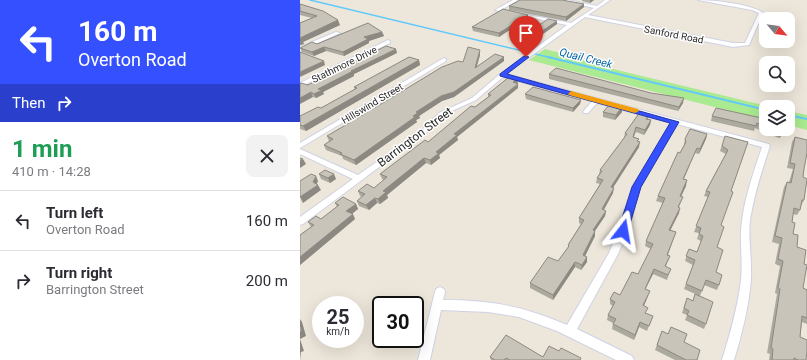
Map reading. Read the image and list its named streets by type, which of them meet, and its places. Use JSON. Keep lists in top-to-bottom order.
{
  "streets": {
    "street": [
      "Sanford Road",
      "Stathmore Drive",
      "Hillswind Street",
      "Barrington Street"
    ]
  },
  "crossings": [
    ["Sanford Road", "Barrington Street"]
  ],
  "water": ["Quail Creek"],
  "north": "bottom right",
  "page": {
    "turn": ["160 m", "Overton Road"],
    "then": "Then",
    "heading": ["1 min", "410 m · 14:28"],
    "list": [
      {
        "name": "Turn left",
        "note": "Overton Road",
        "value": "160 m"
      },
      {
        "name": "Turn right",
        "note": "Barrington Street",
        "value": "200 m"
      }
    ],
    "speed": "25 km/h",
    "limit": "30"
  }
}
